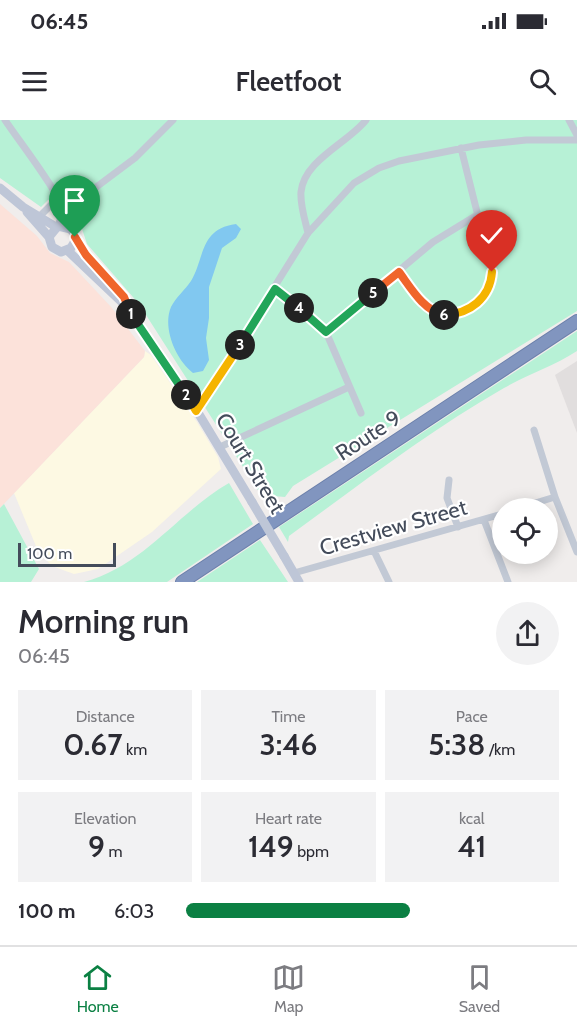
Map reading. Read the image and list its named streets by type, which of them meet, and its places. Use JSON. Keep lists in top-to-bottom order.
{
  "streets": {
    "highway": ["Route 9"],
    "main road": ["Court Street"],
    "street": ["Crestview Street"]
  },
  "crossings": [
    ["Court Street", "Crestview Street"]
  ],
  "scale_bar": "100 m",
  "page": {
    "status": "06:45",
    "header": "Fleetfoot",
    "pins": [
      "5",
      "4",
      "1",
      "6",
      "3",
      "2"
    ],
    "scale": "100 m",
    "heading": ["Morning run", "06:45"],
    "stats": [
      ["Distance", "0.67 km"],
      ["Time", "3:46"],
      ["Pace", "5:38 /km"],
      ["Elevation", "9 m"],
      ["Heart rate", "149 bpm"],
      ["kcal", "41"]
    ],
    "list": [
      {
        "name": "100 m",
        "note": "6:03"
      }
    ],
    "tabs": ["Home", "Map", "Saved"]
  }
}
